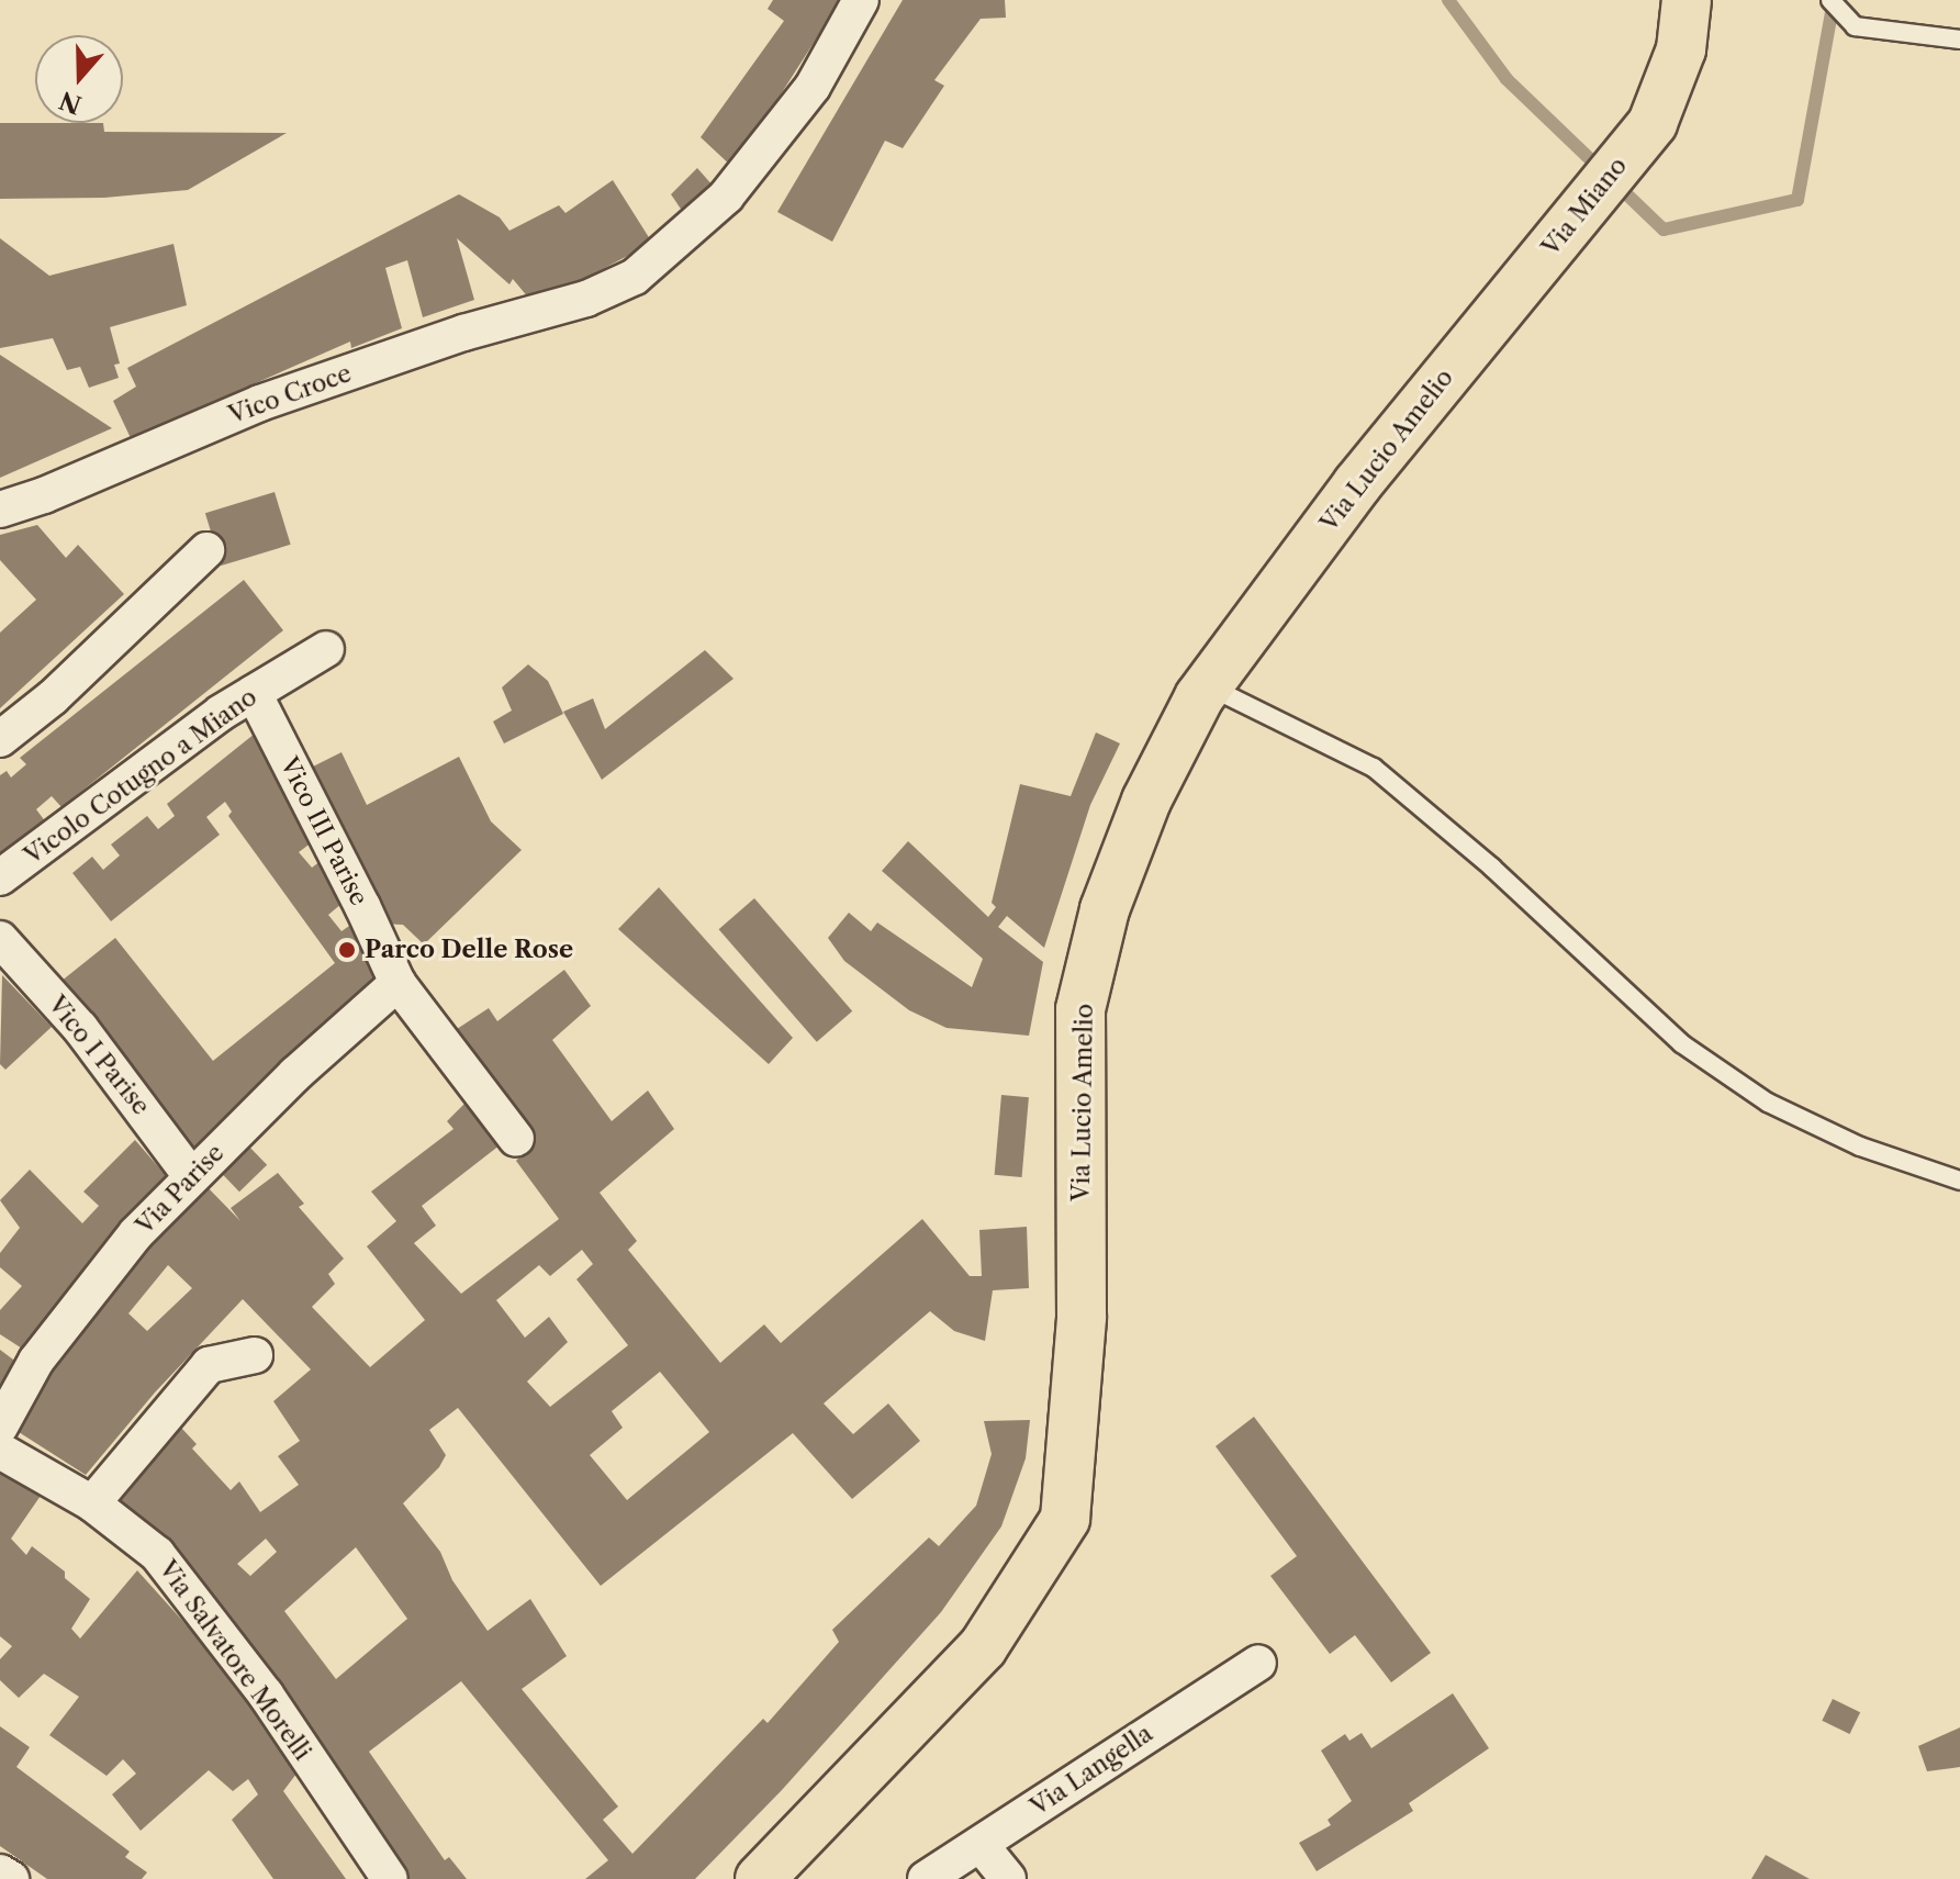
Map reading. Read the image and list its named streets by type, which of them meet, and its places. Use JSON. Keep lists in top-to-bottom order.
{
  "streets": {
    "main road": ["Via Miano", "Via Lucio Amelio"],
    "street": [
      "Vico Croce",
      "Vicolo Cotugno a Miano",
      "Vico III Parise",
      "Vico I Parise",
      "Via Parise",
      "Via Salvatore Morelli",
      "Via Langella"
    ]
  },
  "crossings": [
    ["Via Miano", "Via Lucio Amelio"],
    ["Vicolo Cotugno a Miano", "Vico III Parise"],
    ["Vico III Parise", "Via Parise"],
    ["Vico I Parise", "Via Parise"]
  ],
  "places": ["Parco Delle Rose"],
  "north": "bottom"
}
